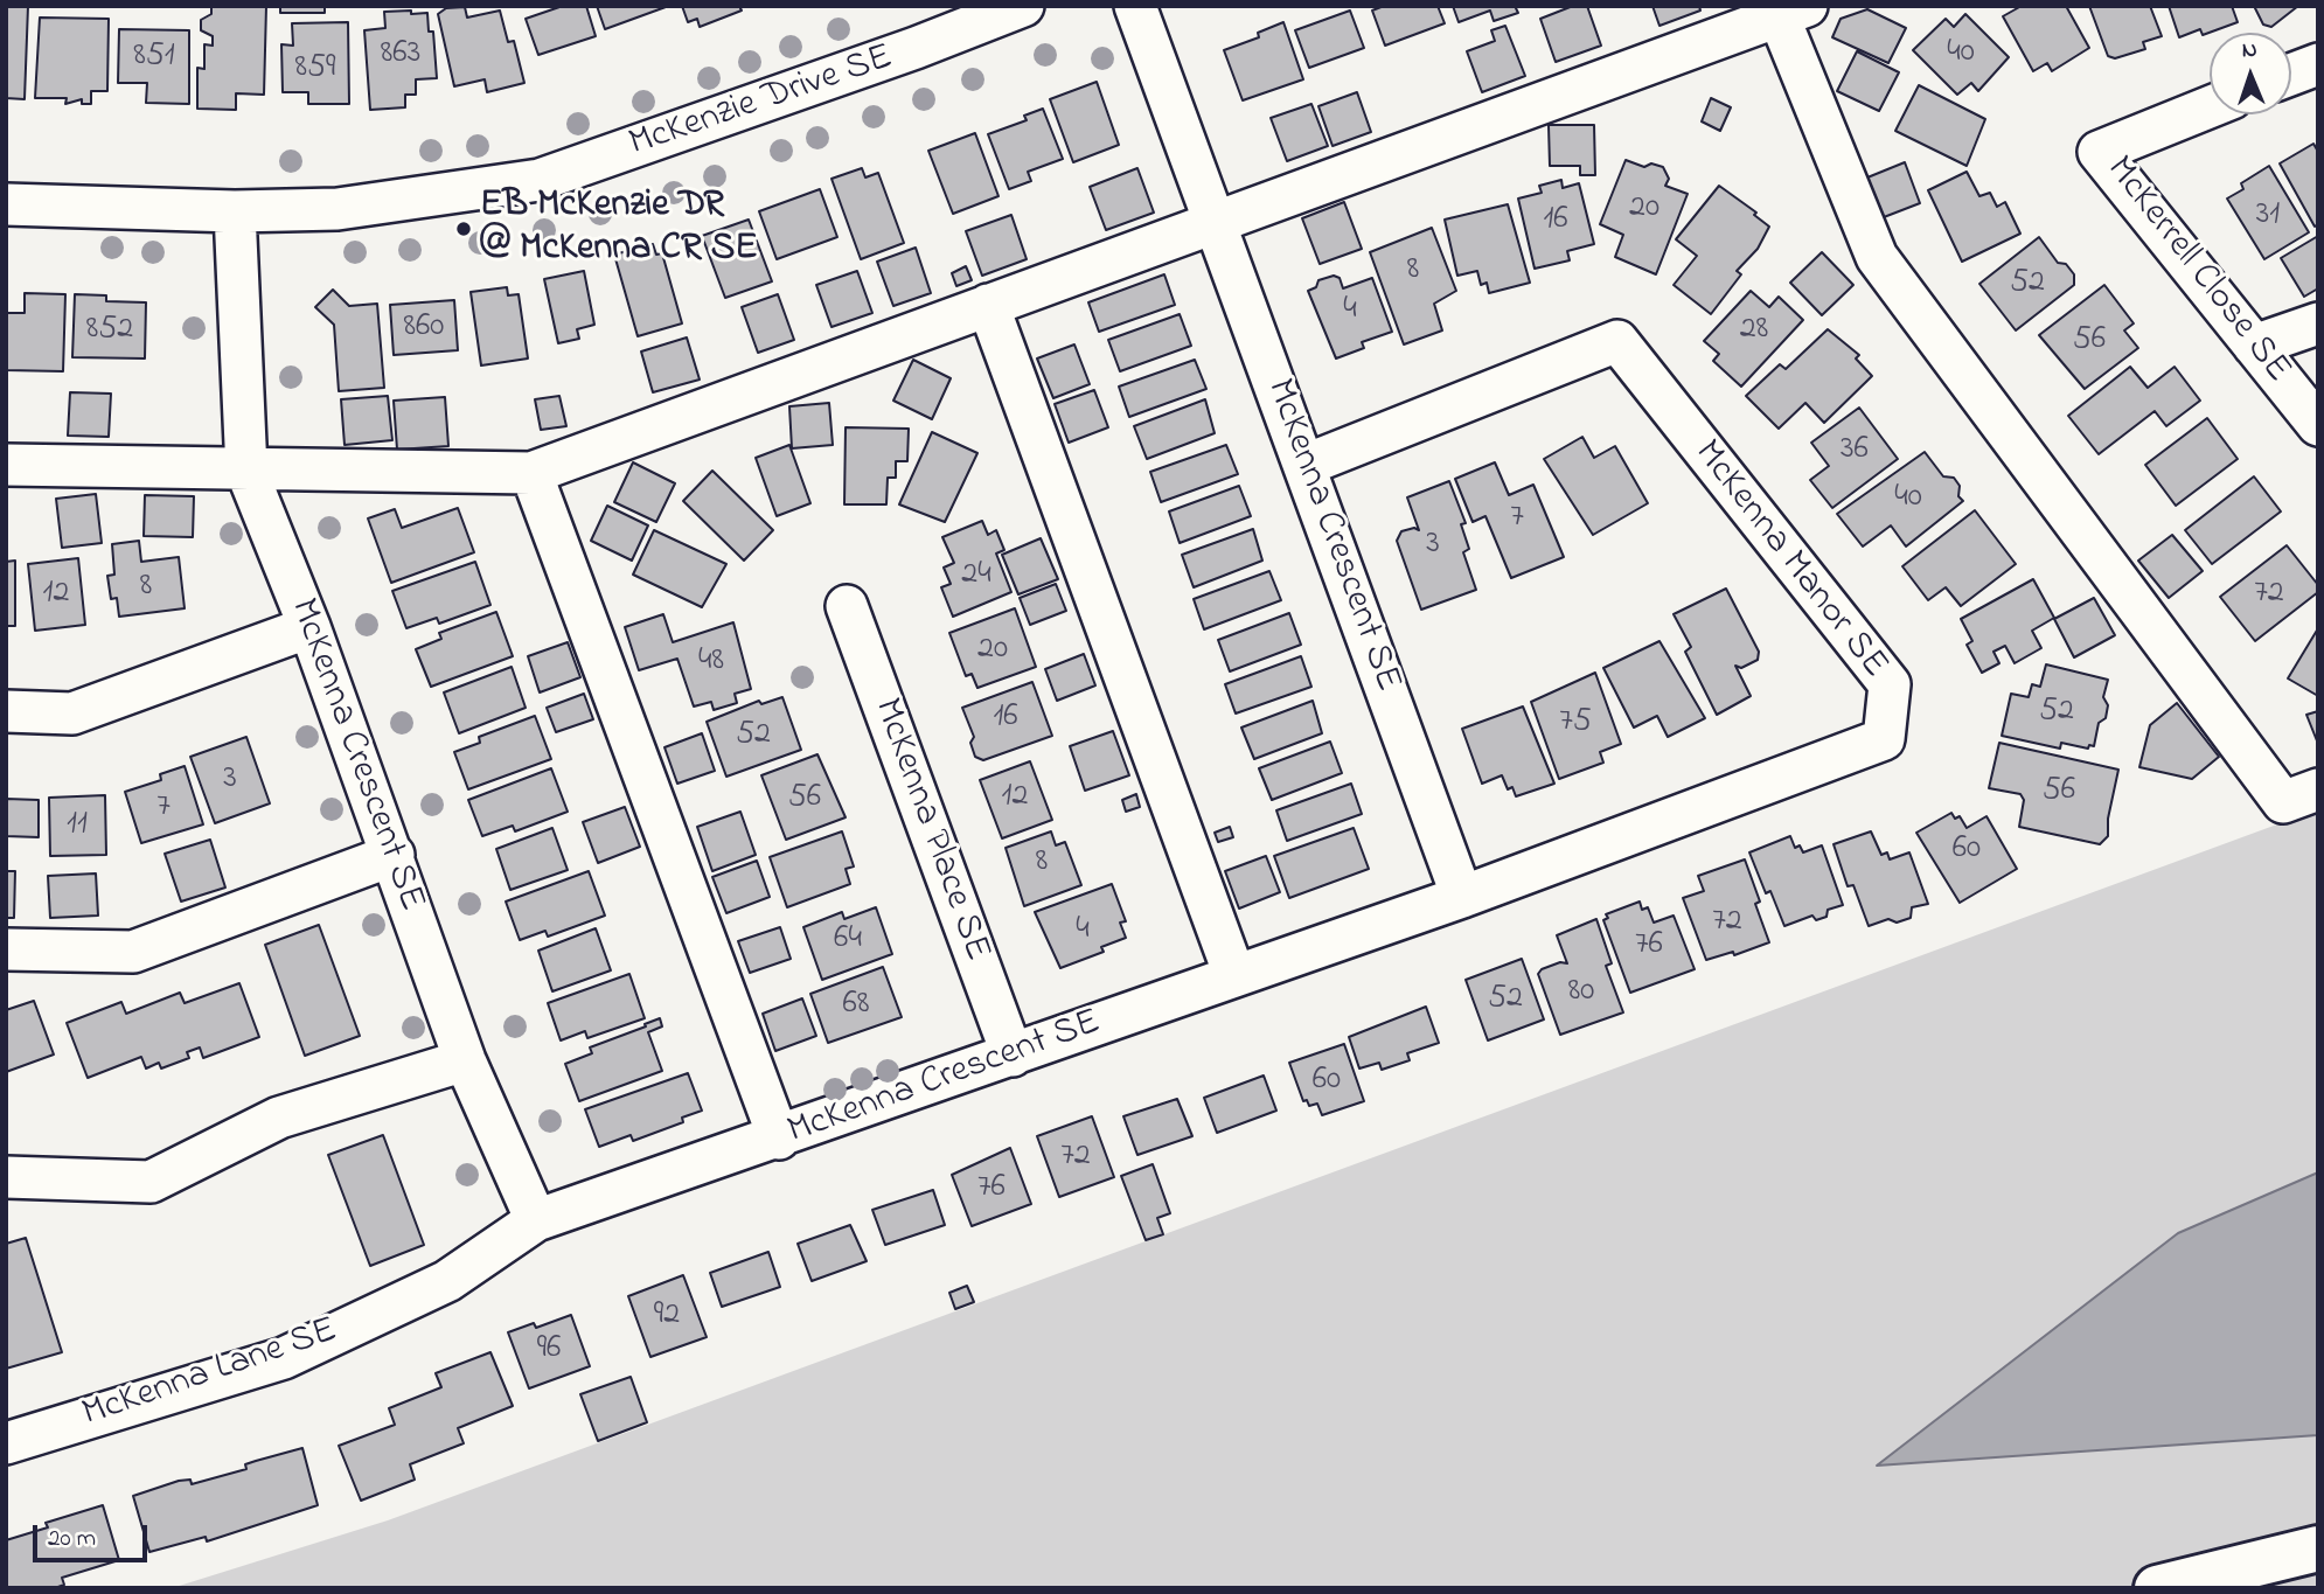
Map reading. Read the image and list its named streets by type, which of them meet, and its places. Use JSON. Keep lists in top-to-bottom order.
{
  "streets": {
    "street": [
      "McKenzie Drive SE",
      "McKerrell Close SE",
      "McKenna Crescent SE",
      "McKenna Manor SE",
      "McKenna Place SE",
      "McKenna Lane SE"
    ]
  },
  "crossings": [
    ["McKenzie Drive SE", "McKenna Crescent SE"],
    ["McKenna Crescent SE", "McKenna Manor SE"],
    ["McKenna Crescent SE", "McKenna Place SE"],
    ["McKenna Crescent SE", "McKenna Lane SE"]
  ],
  "places": ["EB McKenzie DR @ McKenna CR SE"],
  "house_numbers": [
    "40",
    "863",
    "851",
    "859",
    "20",
    "31",
    "16",
    "8",
    "52",
    "4",
    "860",
    "852",
    "28",
    "56",
    "36",
    "40",
    "7",
    "3",
    "24",
    "8",
    "12",
    "72",
    "20",
    "48",
    "52",
    "16",
    "75",
    "52",
    "3",
    "56",
    "12",
    "56",
    "7",
    "11",
    "60",
    "8",
    "72",
    "4",
    "64",
    "76",
    "80",
    "52",
    "68",
    "60",
    "72",
    "76",
    "92",
    "96"
  ],
  "scale_bar": "20 m",
  "north": "top"
}
